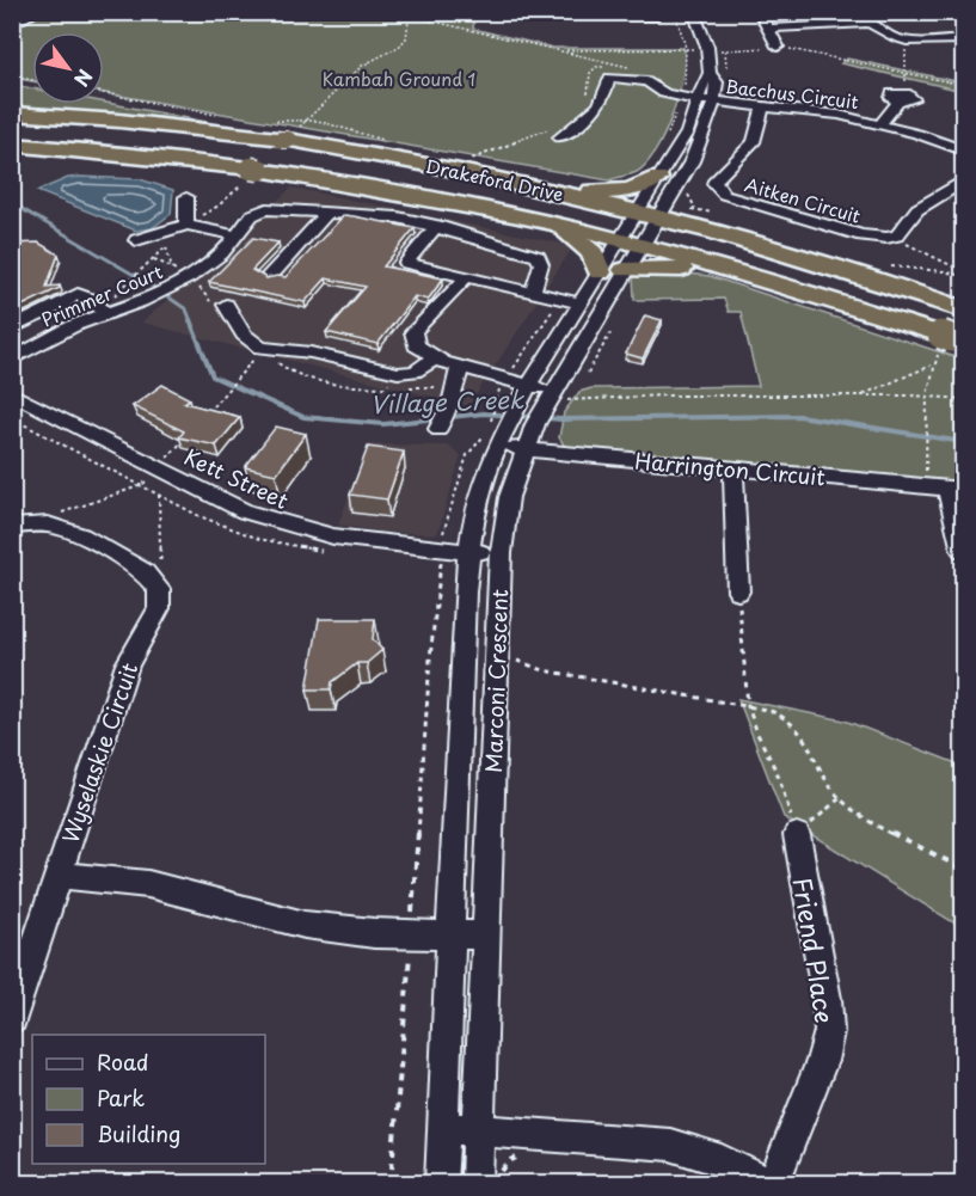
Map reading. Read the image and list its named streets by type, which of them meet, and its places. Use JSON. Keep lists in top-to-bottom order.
{
  "streets": {
    "highway": ["Drakeford Drive"],
    "street": [
      "Bacchus Circuit",
      "Aitken Circuit",
      "Primmer Court",
      "Harrington Circuit",
      "Kett Street",
      "Marconi Crescent",
      "Wyselaskie Circuit",
      "Friend Place"
    ]
  },
  "crossings": [
    ["Bacchus Circuit", "Aitken Circuit"],
    ["Drakeford Drive", "Marconi Crescent"],
    ["Harrington Circuit", "Marconi Crescent"],
    ["Kett Street", "Marconi Crescent"],
    ["Marconi Crescent", "Wyselaskie Circuit"]
  ],
  "water": ["Village Creek"],
  "parks": ["Kambah Ground 1"],
  "legend": ["Road", "Park", "Building"],
  "north": "bottom right"
}
